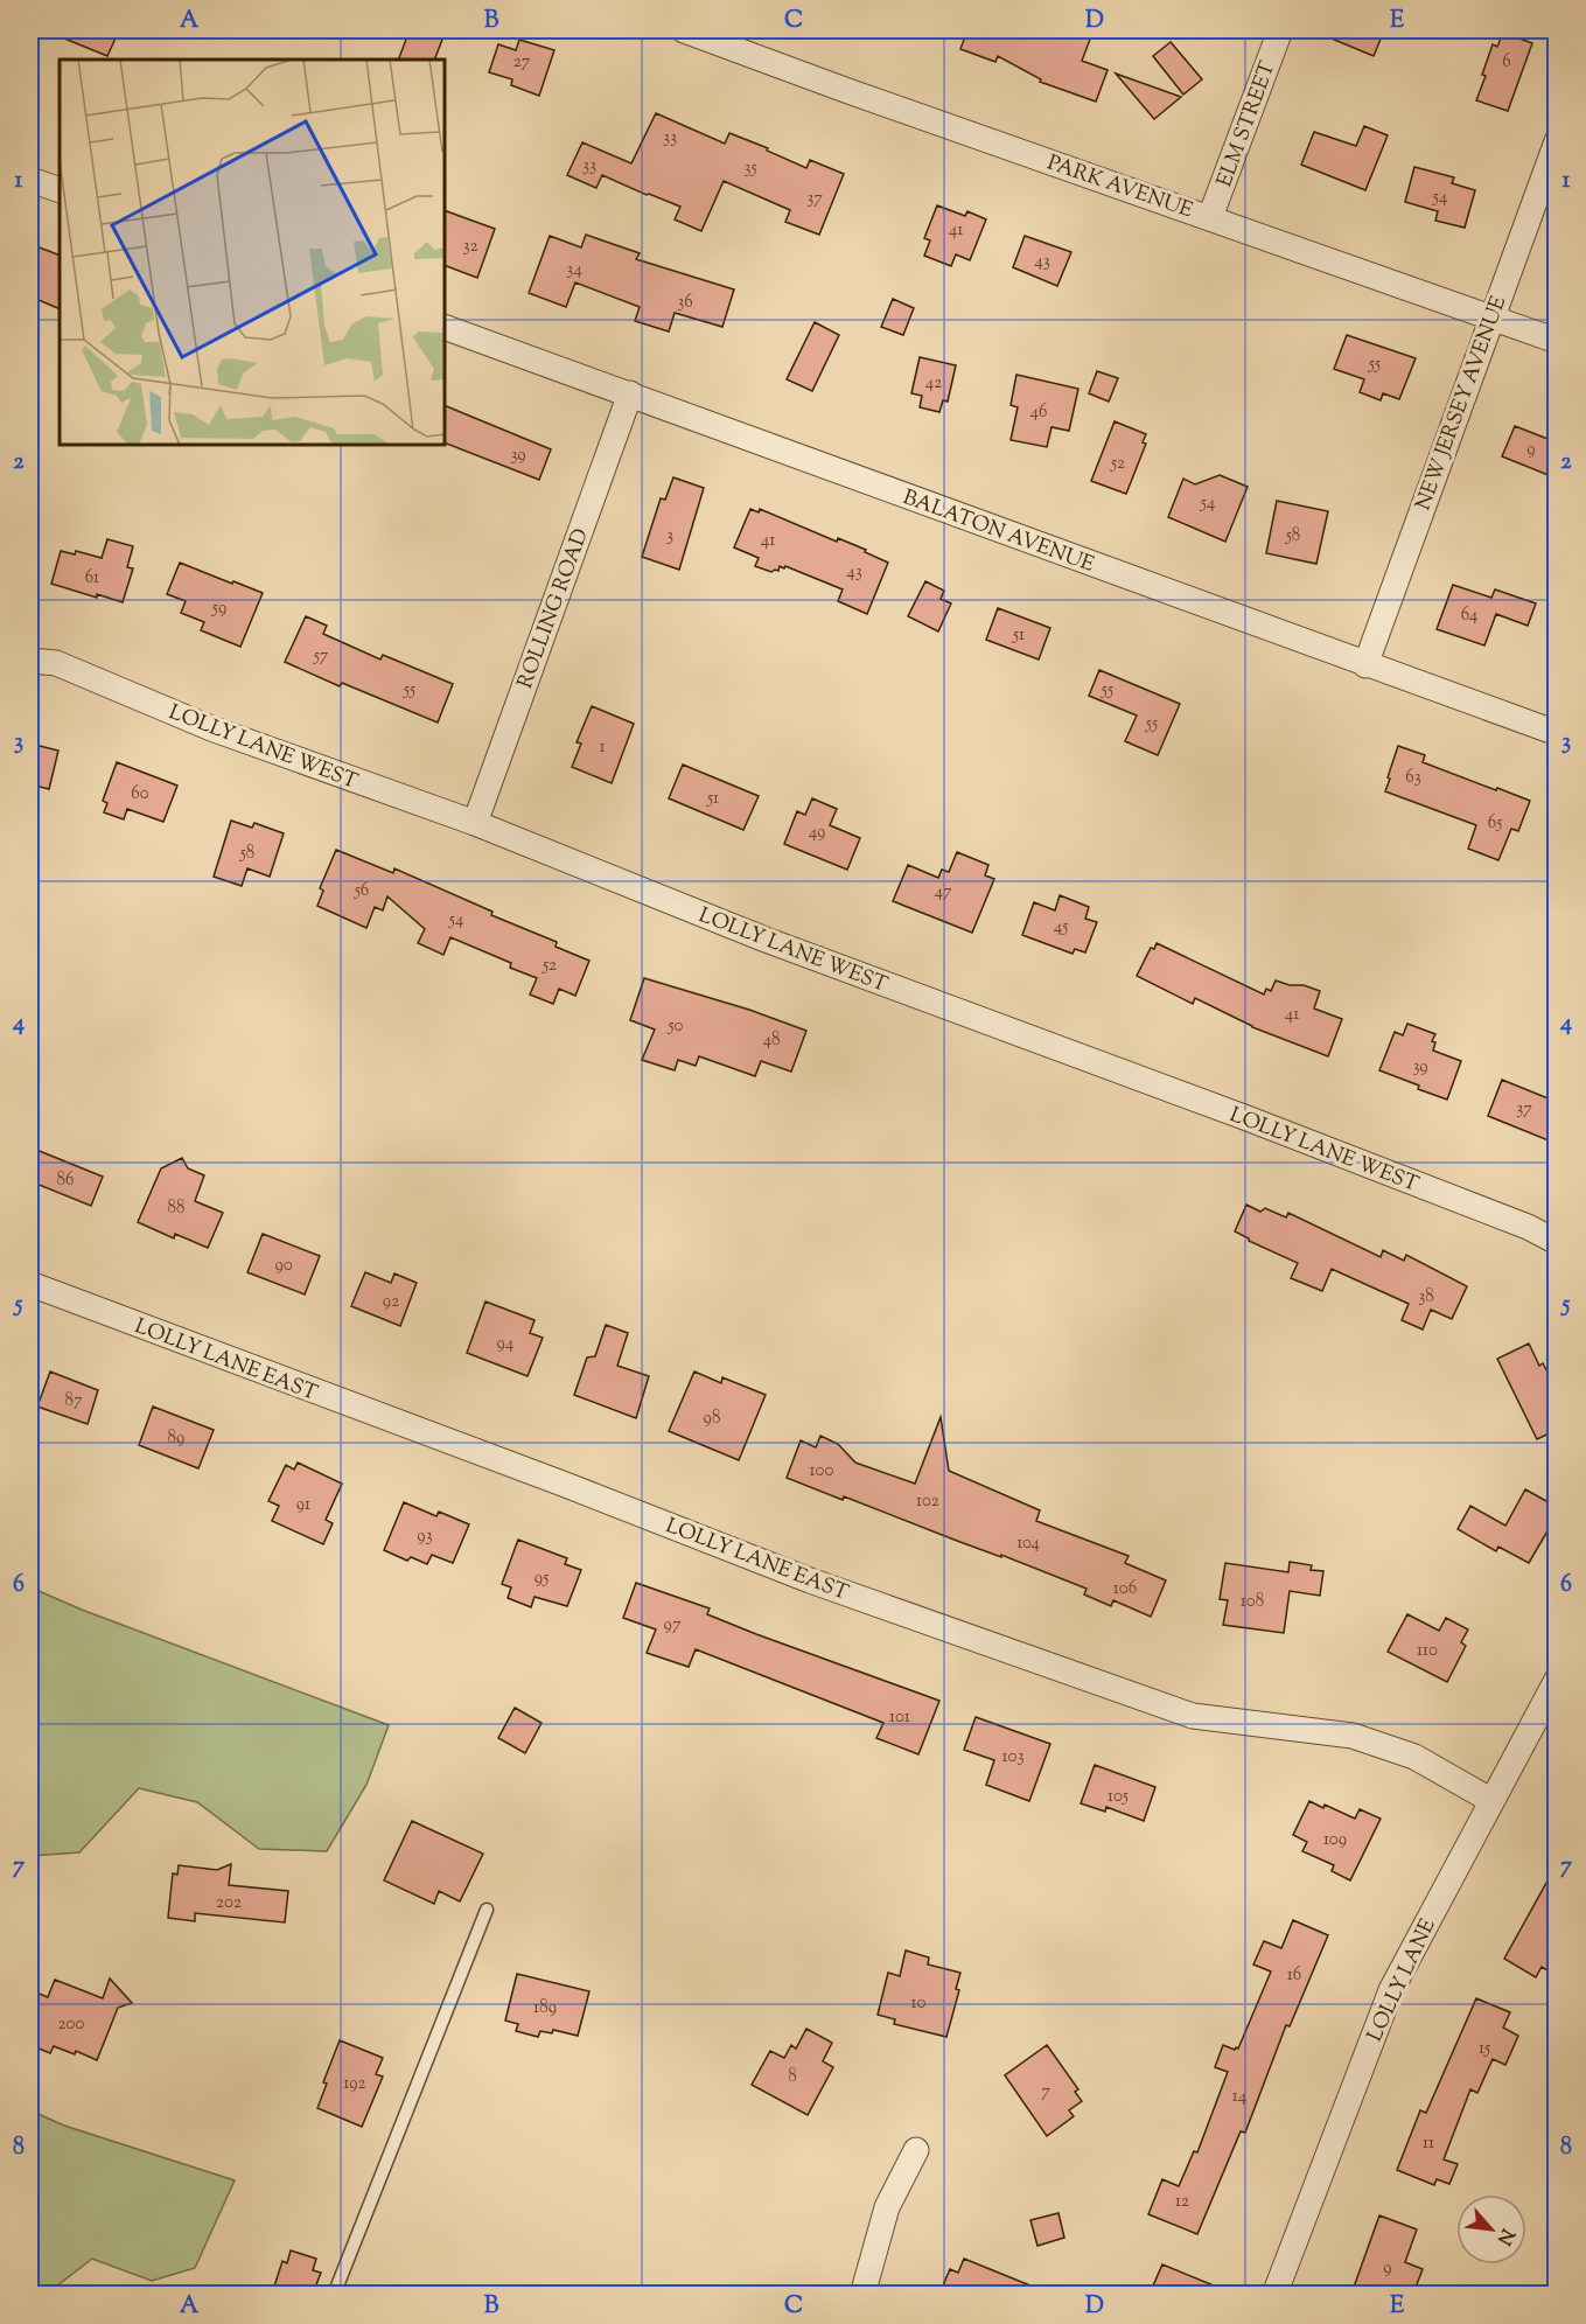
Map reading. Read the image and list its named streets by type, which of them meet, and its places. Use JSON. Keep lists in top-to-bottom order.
{
  "streets": {
    "street": [
      "ELM STREET",
      "PARK AVENUE",
      "NEW JERSEY AVENUE",
      "BALATON AVENUE",
      "ROLLING ROAD",
      "LOLLY LANE WEST",
      "LOLLY LANE EAST",
      "LOLLY LANE"
    ]
  },
  "crossings": [
    ["ELM STREET", "PARK AVENUE"],
    ["PARK AVENUE", "NEW JERSEY AVENUE"],
    ["NEW JERSEY AVENUE", "BALATON AVENUE"],
    ["BALATON AVENUE", "ROLLING ROAD"],
    ["ROLLING ROAD", "LOLLY LANE WEST"],
    ["LOLLY LANE EAST", "LOLLY LANE"]
  ],
  "house_numbers": [
    "27",
    "6",
    "33",
    "33",
    "35",
    "54",
    "37",
    "41",
    "32",
    "43",
    "34",
    "36",
    "55",
    "42",
    "46",
    "9",
    "39",
    "52",
    "54",
    "3",
    "58",
    "41",
    "43",
    "61",
    "59",
    "64",
    "51",
    "57",
    "55",
    "55",
    "55",
    "1",
    "63",
    "60",
    "51",
    "65",
    "49",
    "58",
    "56",
    "47",
    "54",
    "45",
    "52",
    "41",
    "50",
    "48",
    "39",
    "37",
    "86",
    "88",
    "90",
    "38",
    "92",
    "94",
    "87",
    "98",
    "89",
    "100",
    "102",
    "91",
    "93",
    "104",
    "95",
    "106",
    "108",
    "97",
    "110",
    "101",
    "103",
    "105",
    "109",
    "202",
    "16",
    "10",
    "189",
    "200",
    "15",
    "8",
    "192",
    "7",
    "14",
    "11",
    "12",
    "9"
  ],
  "north": "bottom right",
  "grid": {
    "columns": [
      "A",
      "B",
      "C",
      "D",
      "E"
    ],
    "rows": [
      "1",
      "2",
      "3",
      "4",
      "5",
      "6",
      "7",
      "8"
    ]
  }
}
